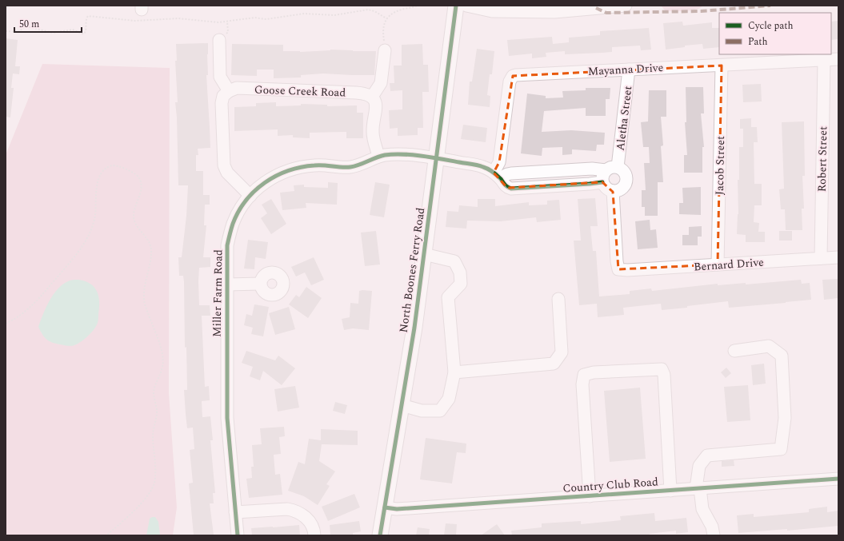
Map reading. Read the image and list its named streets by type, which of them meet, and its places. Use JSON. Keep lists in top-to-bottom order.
{
  "streets": {
    "main road": ["North Boones Ferry Road"],
    "street": [
      "Mayanna Drive",
      "Goose Creek Road",
      "Aletha Street",
      "Robert Street",
      "Jacob Street",
      "Bernard Drive",
      "Miller Farm Road",
      "Country Club Road"
    ]
  },
  "crossings": [
    ["Mayanna Drive", "Aletha Street"],
    ["Mayanna Drive", "Robert Street"],
    ["Mayanna Drive", "Jacob Street"],
    ["Mayanna Drive", "Miller Farm Road"],
    ["Aletha Street", "Bernard Drive"],
    ["Aletha Street", "Miller Farm Road"],
    ["Robert Street", "Bernard Drive"],
    ["Jacob Street", "Bernard Drive"],
    ["Bernard Drive", "Miller Farm Road"],
    ["North Boones Ferry Road", "Miller Farm Road"],
    ["North Boones Ferry Road", "Country Club Road"]
  ],
  "legend": ["Cycle path", "Path"],
  "scale_bar": "50 m"
}
